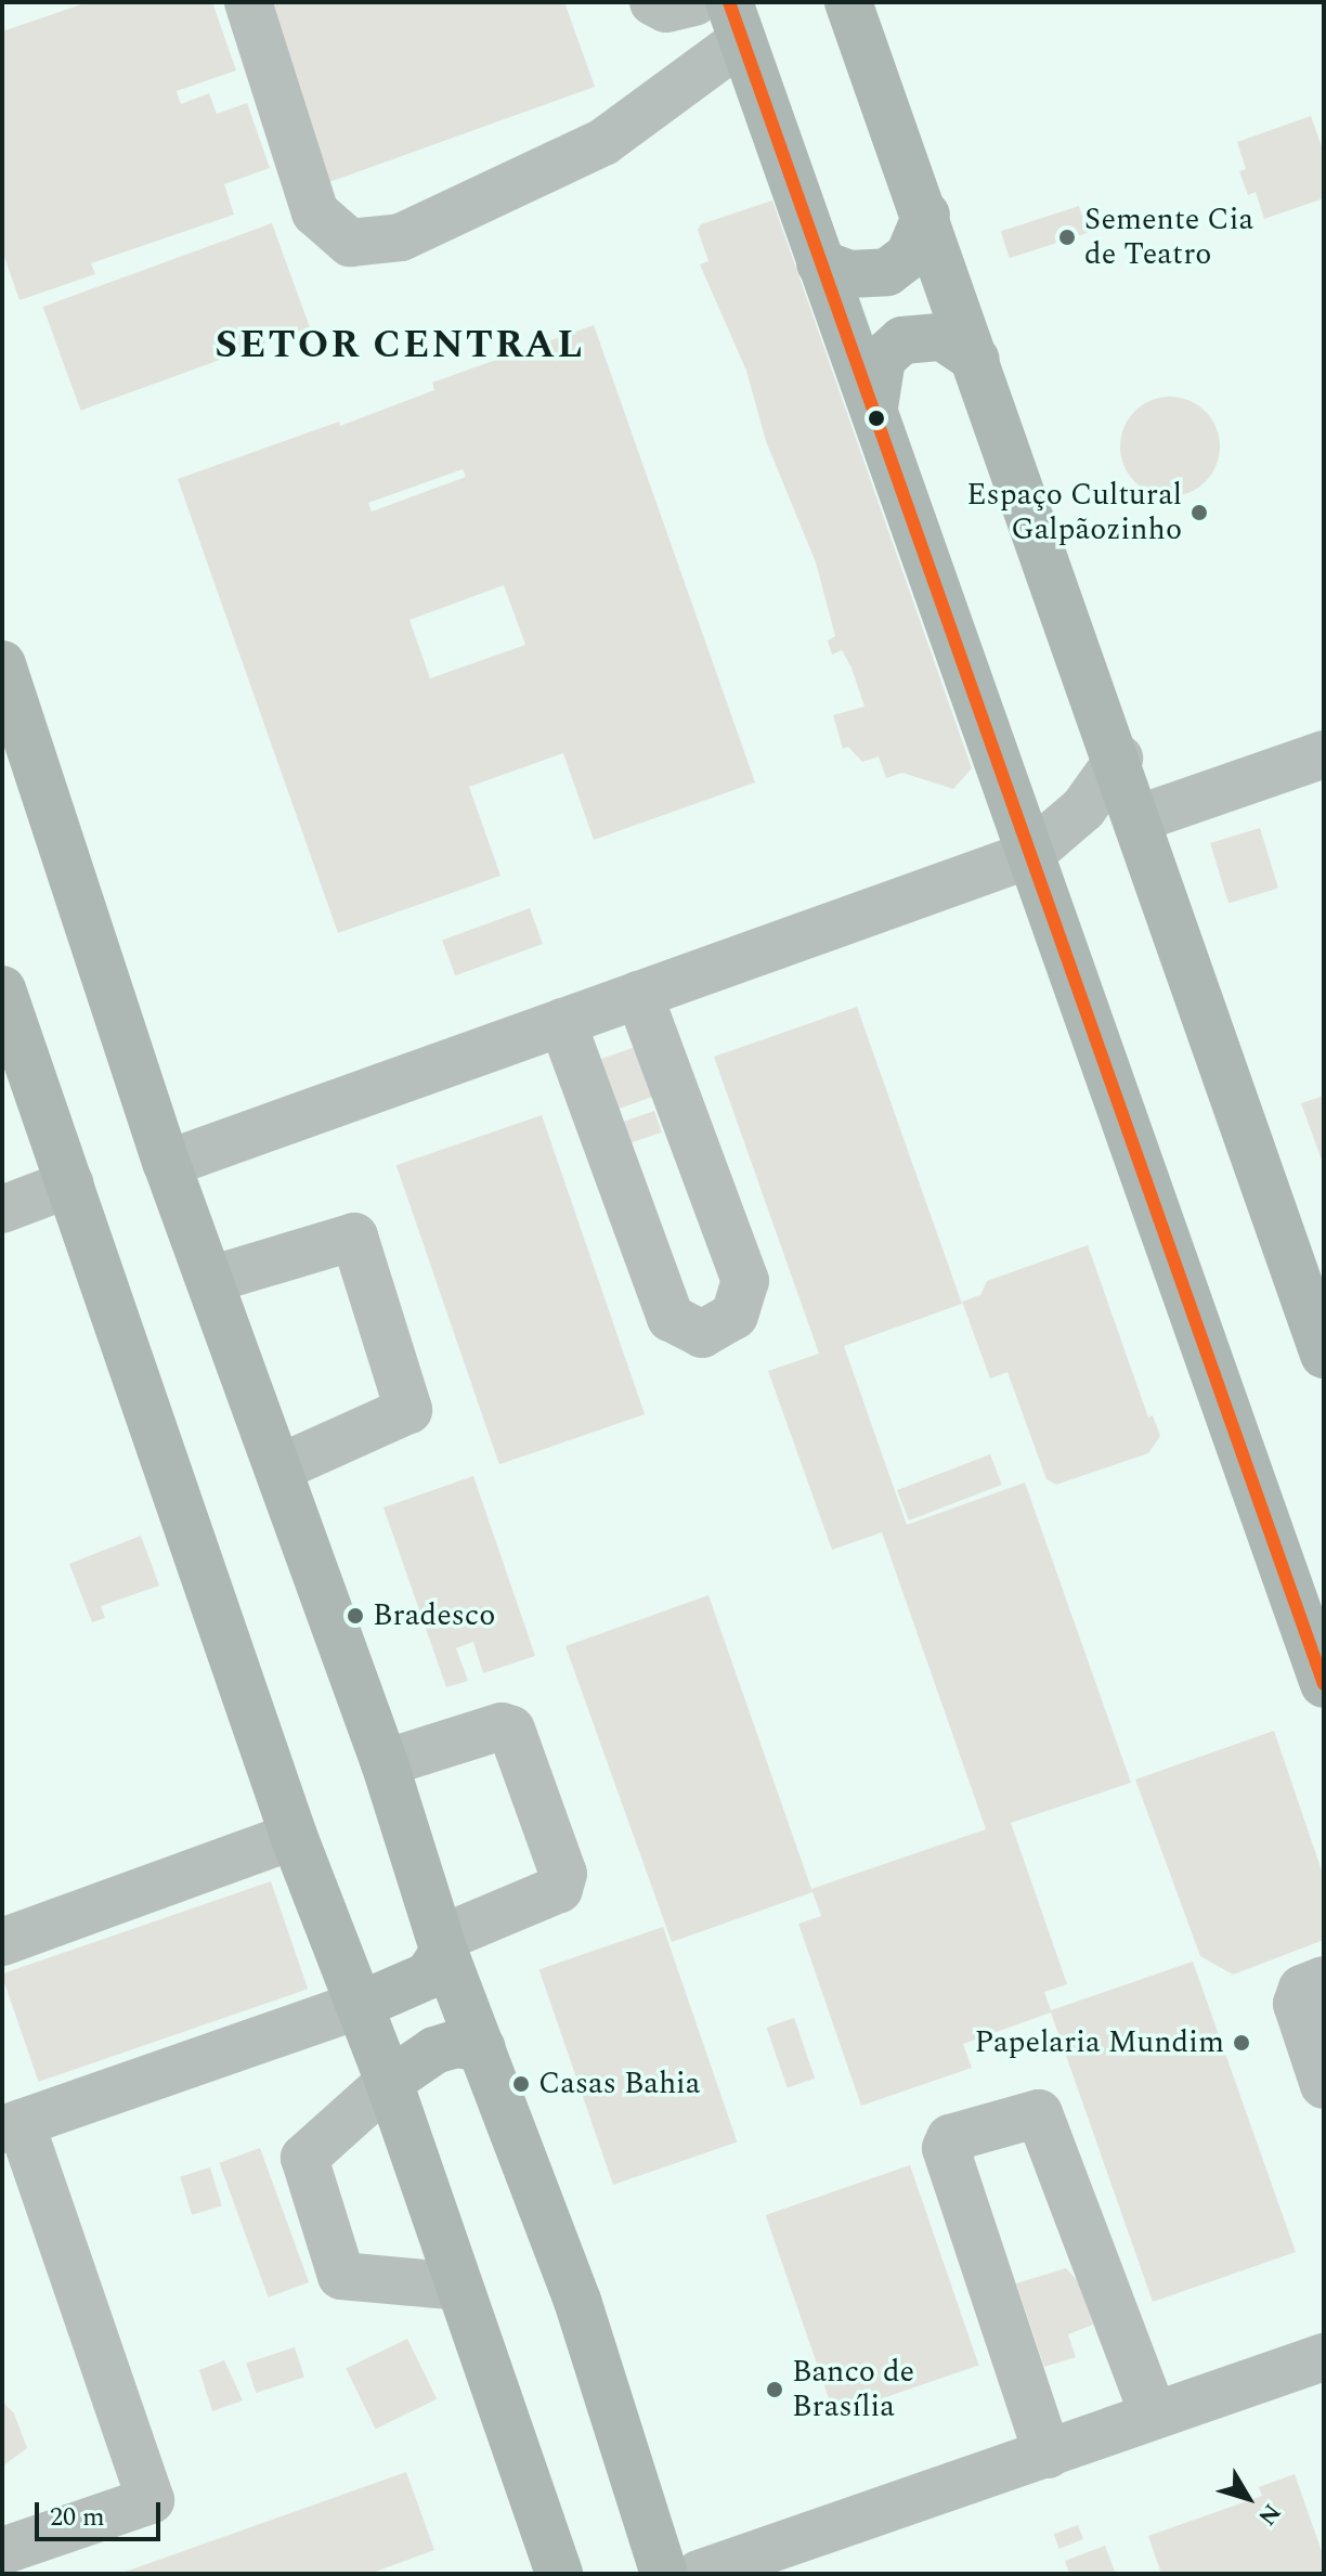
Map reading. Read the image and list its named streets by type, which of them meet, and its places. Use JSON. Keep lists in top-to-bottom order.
{
  "districts": ["SETOR CENTRAL"],
  "places": [
    "Semente Cia de Teatro",
    "Espaço Cultural Galpãozinho",
    "Bradesco",
    "Papelaria Mundim",
    "Casas Bahia",
    "Banco de Brasília"
  ],
  "scale_bar": "20 m",
  "north": "bottom right"
}
